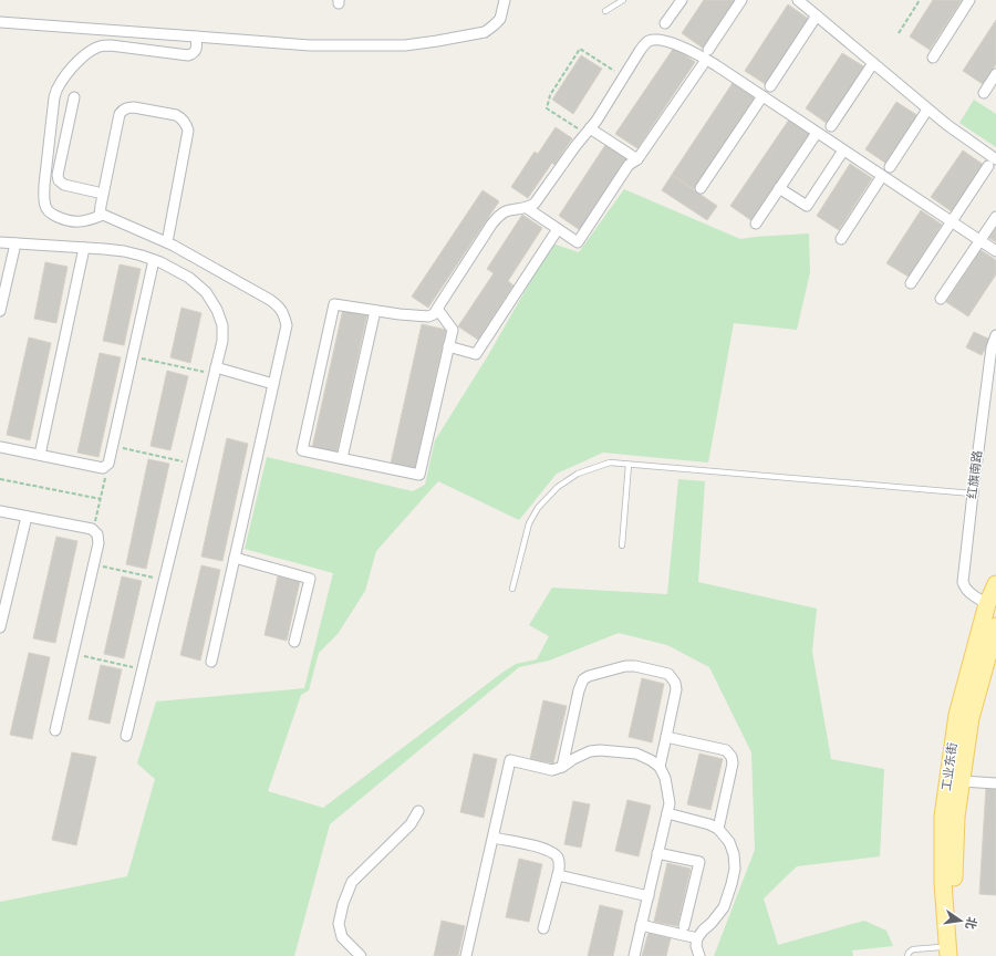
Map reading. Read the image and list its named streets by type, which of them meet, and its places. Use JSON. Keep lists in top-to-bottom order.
{
  "streets": {
    "main road": ["工业东街"],
    "street": ["红旗南路"]
  },
  "crossings": [
    ["红旗南路", "工业东街"]
  ],
  "north": "right"
}
